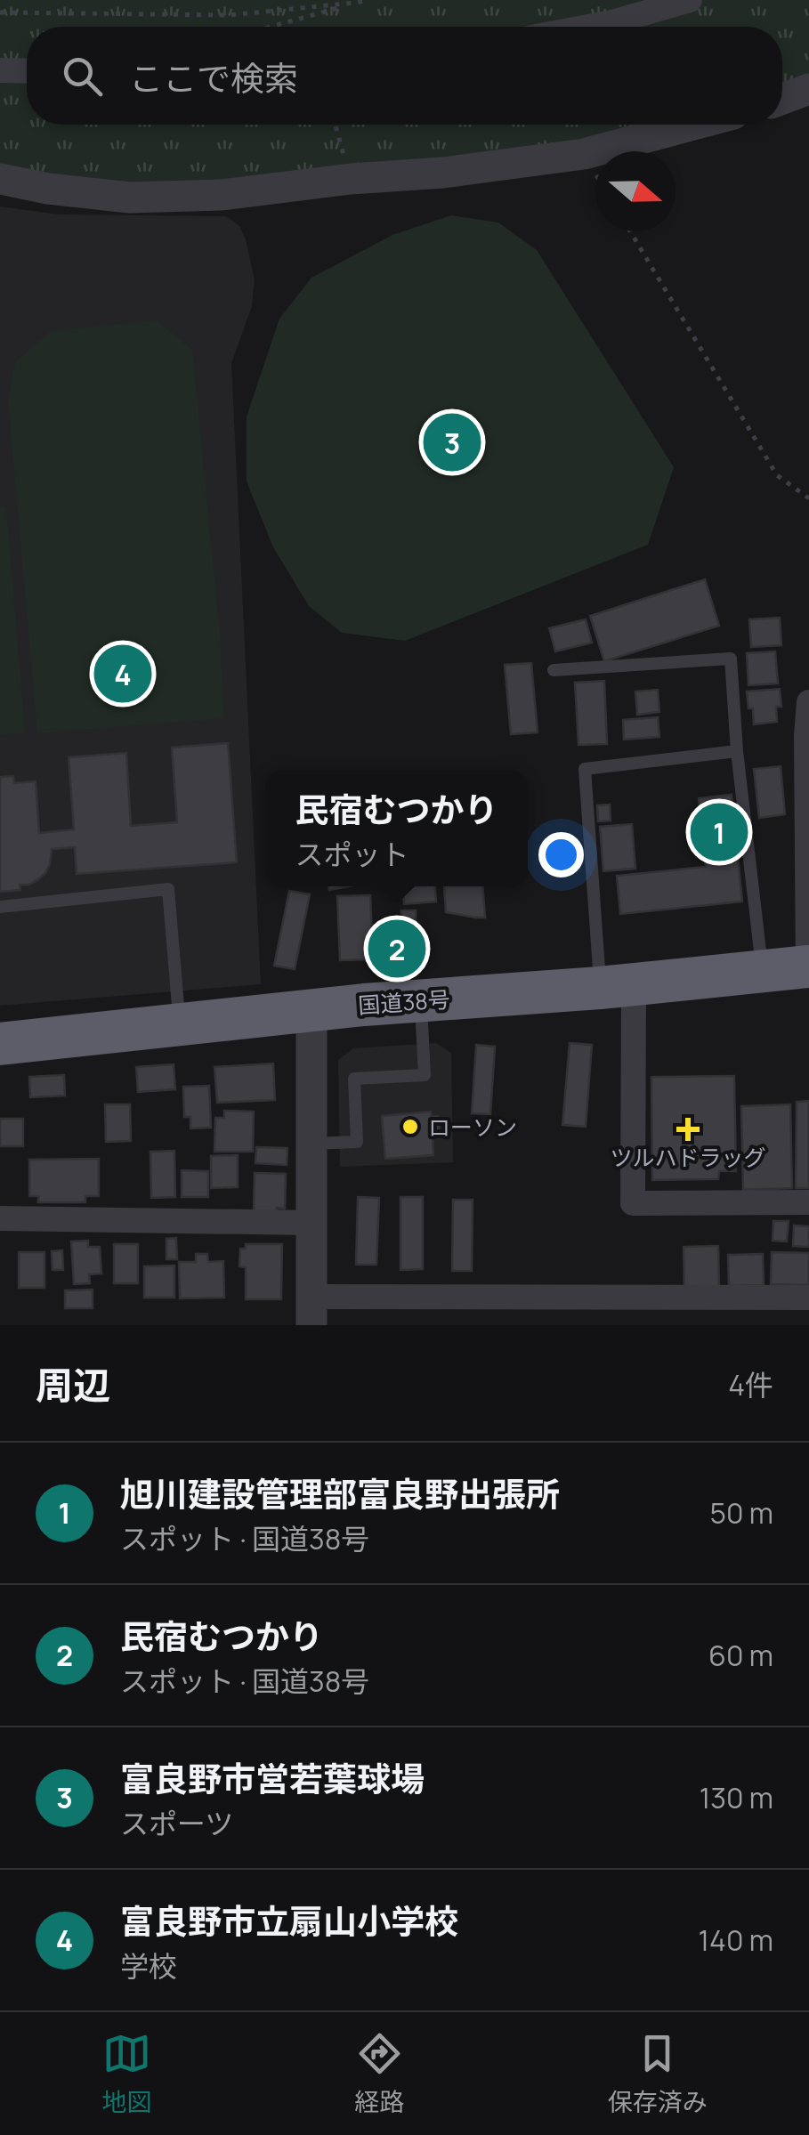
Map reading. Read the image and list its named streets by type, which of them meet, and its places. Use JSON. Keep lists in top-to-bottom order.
{
  "streets": {
    "highway": ["国道38号"]
  },
  "places": {
    "other": ["ローソン"],
    "health": ["ツルハドラッグ"]
  },
  "north": "right",
  "page": {
    "search": "ここで検索",
    "pins": [
      "3",
      "4",
      "1",
      "2"
    ],
    "popup": ["民宿むつかり", "スポット"],
    "heading": ["周辺", "4件"],
    "list": [
      {
        "mark": "1",
        "name": "旭川建設管理部富良野出張所",
        "note": "スポット · 国道38号",
        "value": "50 m"
      },
      {
        "mark": "2",
        "name": "民宿むつかり",
        "note": "スポット · 国道38号",
        "value": "60 m"
      },
      {
        "mark": "3",
        "name": "富良野市営若葉球場",
        "note": "スポーツ",
        "value": "130 m"
      },
      {
        "mark": "4",
        "name": "富良野市立扇山小学校",
        "note": "学校",
        "value": "140 m"
      }
    ],
    "nav": ["地図", "経路", "保存済み"]
  }
}
